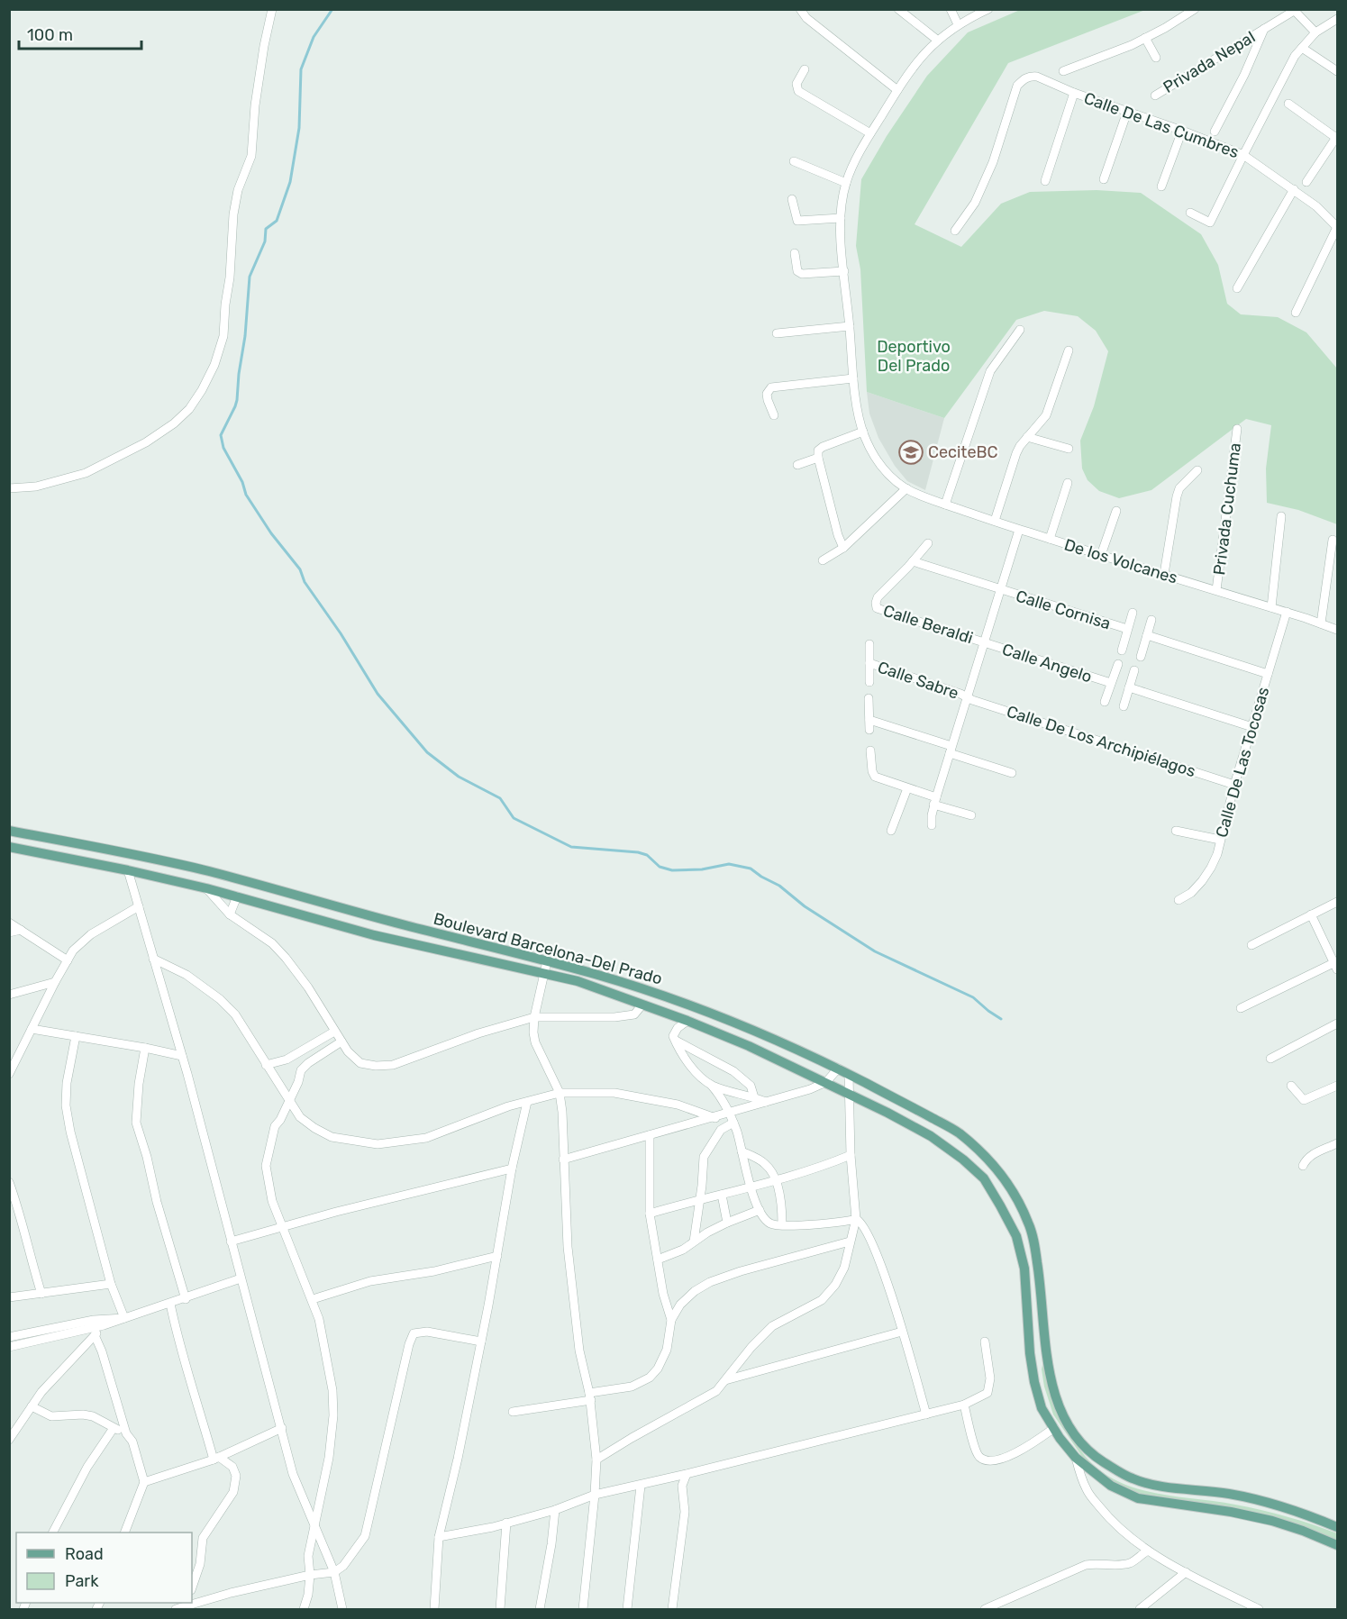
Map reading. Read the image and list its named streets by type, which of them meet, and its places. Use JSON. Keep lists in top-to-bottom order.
{
  "streets": {
    "main road": ["Boulevard Barcelona-Del Prado"],
    "street": [
      "Privada Nepal",
      "Calle De Las Cumbres",
      "Privada Cuchuma",
      "De los Volcanes",
      "Calle Cornisa",
      "Calle Beraldi",
      "Calle Angelo",
      "Calle Sabre",
      "Calle De Los Archipiélagos",
      "Calle De Las Tocosas"
    ]
  },
  "crossings": [
    ["Privada Cuchuma", "De los Volcanes"],
    ["De los Volcanes", "Calle De Las Tocosas"],
    ["Calle Cornisa", "Calle Beraldi"],
    ["Calle Beraldi", "Calle Angelo"],
    ["Calle Sabre", "Calle De Los Archipiélagos"],
    ["Calle De Los Archipiélagos", "Calle De Las Tocosas"]
  ],
  "parks": ["Deportivo Del Prado"],
  "places": {
    "school or university": ["CeciteBC"]
  },
  "legend": ["Road", "Park"],
  "scale_bar": "100 m"
}
